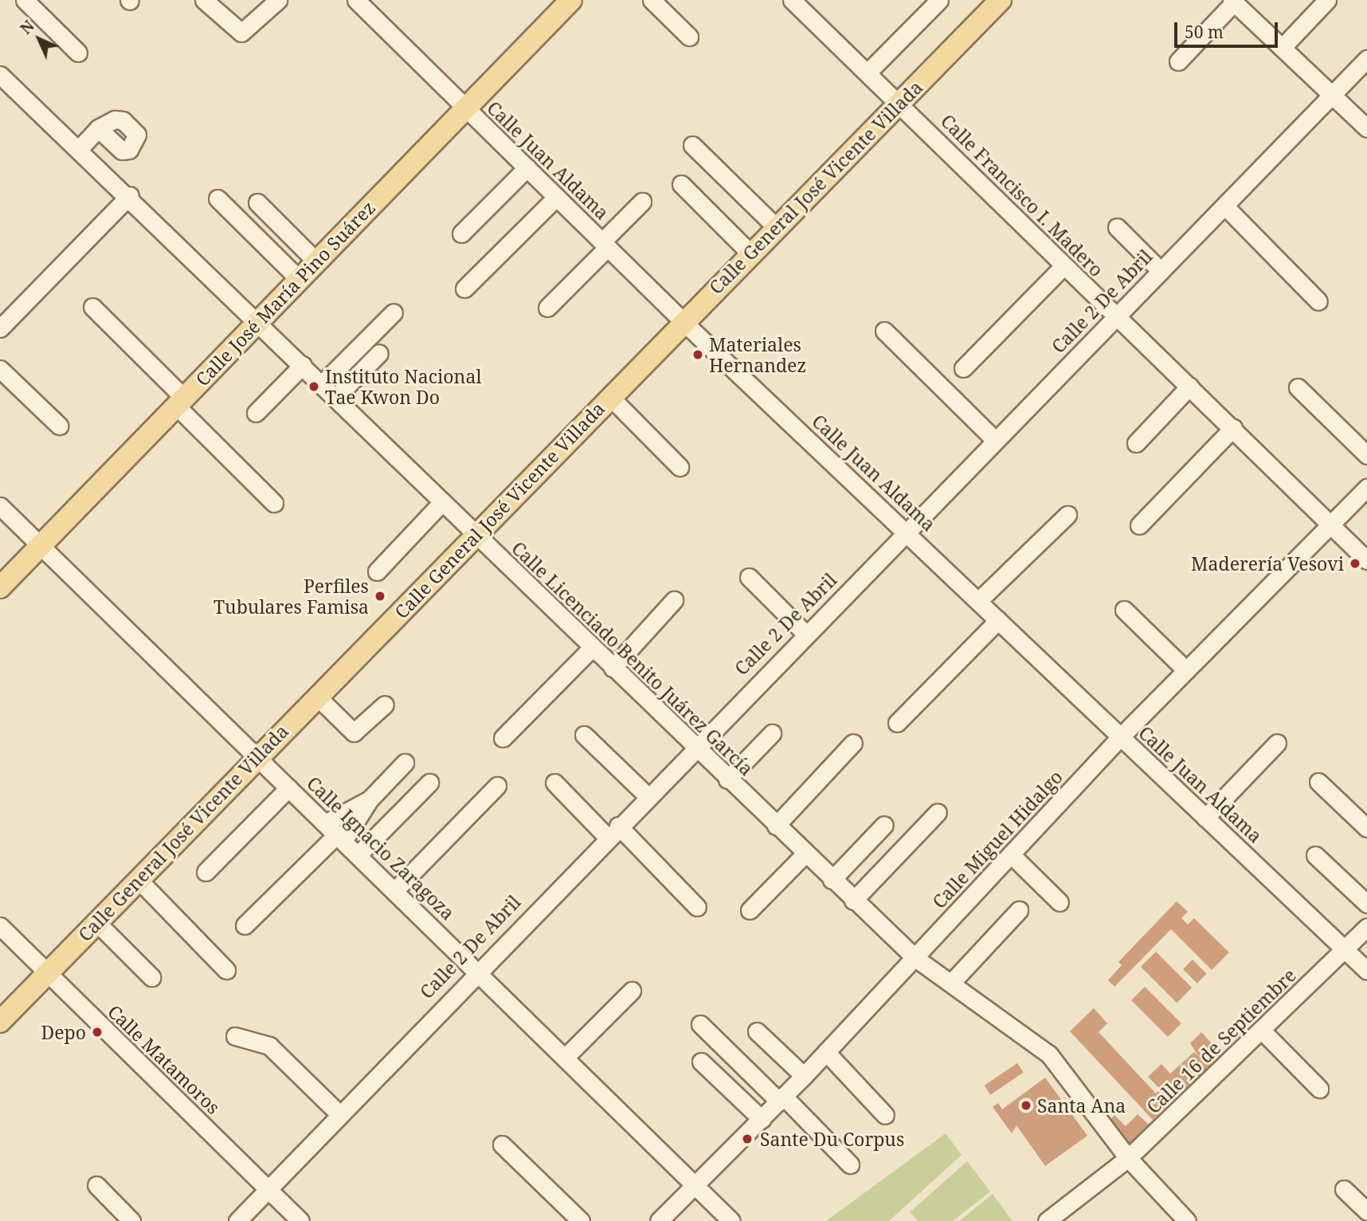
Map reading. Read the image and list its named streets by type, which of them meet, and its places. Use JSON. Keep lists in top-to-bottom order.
{
  "streets": {
    "main road": ["Calle General José Vicente Villada", "Calle José María Pino Suárez"],
    "street": [
      "Calle Juan Aldama",
      "Calle Francisco I. Madero",
      "Calle 2 De Abril",
      "Calle Licenciado Benito Juárez García",
      "Calle Miguel Hidalgo",
      "Calle Ignacio Zaragoza",
      "Calle 16 de Septiembre",
      "Calle Matamoros"
    ]
  },
  "crossings": [
    ["Calle Juan Aldama", "Calle General José Vicente Villada"],
    ["Calle Juan Aldama", "Calle José María Pino Suárez"],
    ["Calle Juan Aldama", "Calle 2 De Abril"],
    ["Calle Juan Aldama", "Calle Miguel Hidalgo"],
    ["Calle Juan Aldama", "Calle 16 de Septiembre"],
    ["Calle General José Vicente Villada", "Calle Francisco I. Madero"],
    ["Calle General José Vicente Villada", "Calle Licenciado Benito Juárez García"],
    ["Calle General José Vicente Villada", "Calle Ignacio Zaragoza"],
    ["Calle General José Vicente Villada", "Calle Matamoros"],
    ["Calle Francisco I. Madero", "Calle 2 De Abril"],
    ["Calle Francisco I. Madero", "Calle Miguel Hidalgo"],
    ["Calle José María Pino Suárez", "Calle Licenciado Benito Juárez García"],
    ["Calle José María Pino Suárez", "Calle Ignacio Zaragoza"],
    ["Calle 2 De Abril", "Calle Licenciado Benito Juárez García"],
    ["Calle 2 De Abril", "Calle Ignacio Zaragoza"],
    ["Calle 2 De Abril", "Calle Matamoros"],
    ["Calle Licenciado Benito Juárez García", "Calle Miguel Hidalgo"],
    ["Calle Licenciado Benito Juárez García", "Calle 16 de Septiembre"],
    ["Calle Miguel Hidalgo", "Calle Ignacio Zaragoza"]
  ],
  "places": [
    "Materiales Hernandez",
    "Instituto Nacional Tae Kwon Do",
    "Maderería Vesovi",
    "Perfiles Tubulares Famisa",
    "Depo",
    "Santa Ana",
    "Sante Du Corpus"
  ],
  "scale_bar": "50 m",
  "north": "top left"
}
